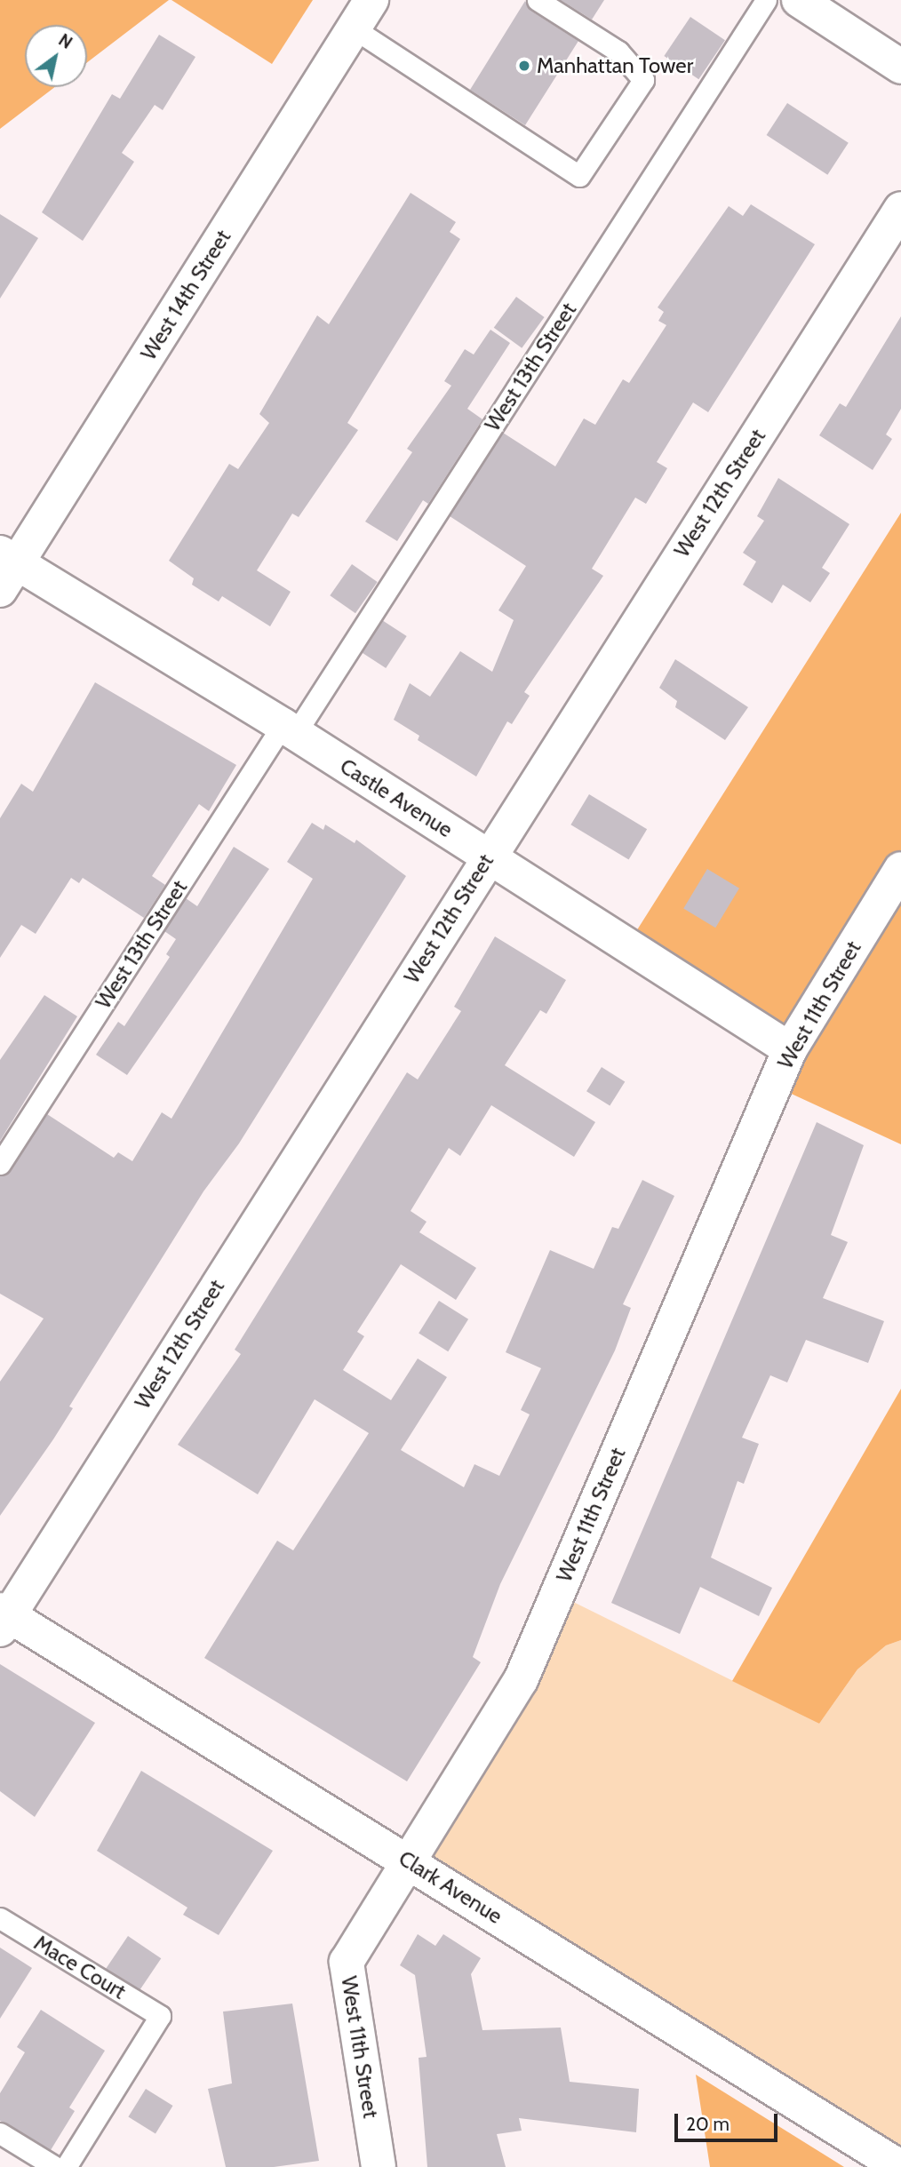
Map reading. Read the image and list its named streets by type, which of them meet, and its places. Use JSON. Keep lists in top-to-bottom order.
{
  "streets": {
    "street": [
      "West 14th Street",
      "West 12th Street",
      "Castle Avenue",
      "West 11th Street",
      "Clark Avenue"
    ],
    "lane": ["West 13th Street", "Mace Court"]
  },
  "crossings": [
    ["West 14th Street", "Castle Avenue"],
    ["West 13th Street", "Castle Avenue"],
    ["West 12th Street", "Castle Avenue"],
    ["West 12th Street", "Clark Avenue"],
    ["Castle Avenue", "West 11th Street"],
    ["West 11th Street", "Clark Avenue"]
  ],
  "places": ["Manhattan Tower"],
  "scale_bar": "20 m",
  "north": "top right"
}
